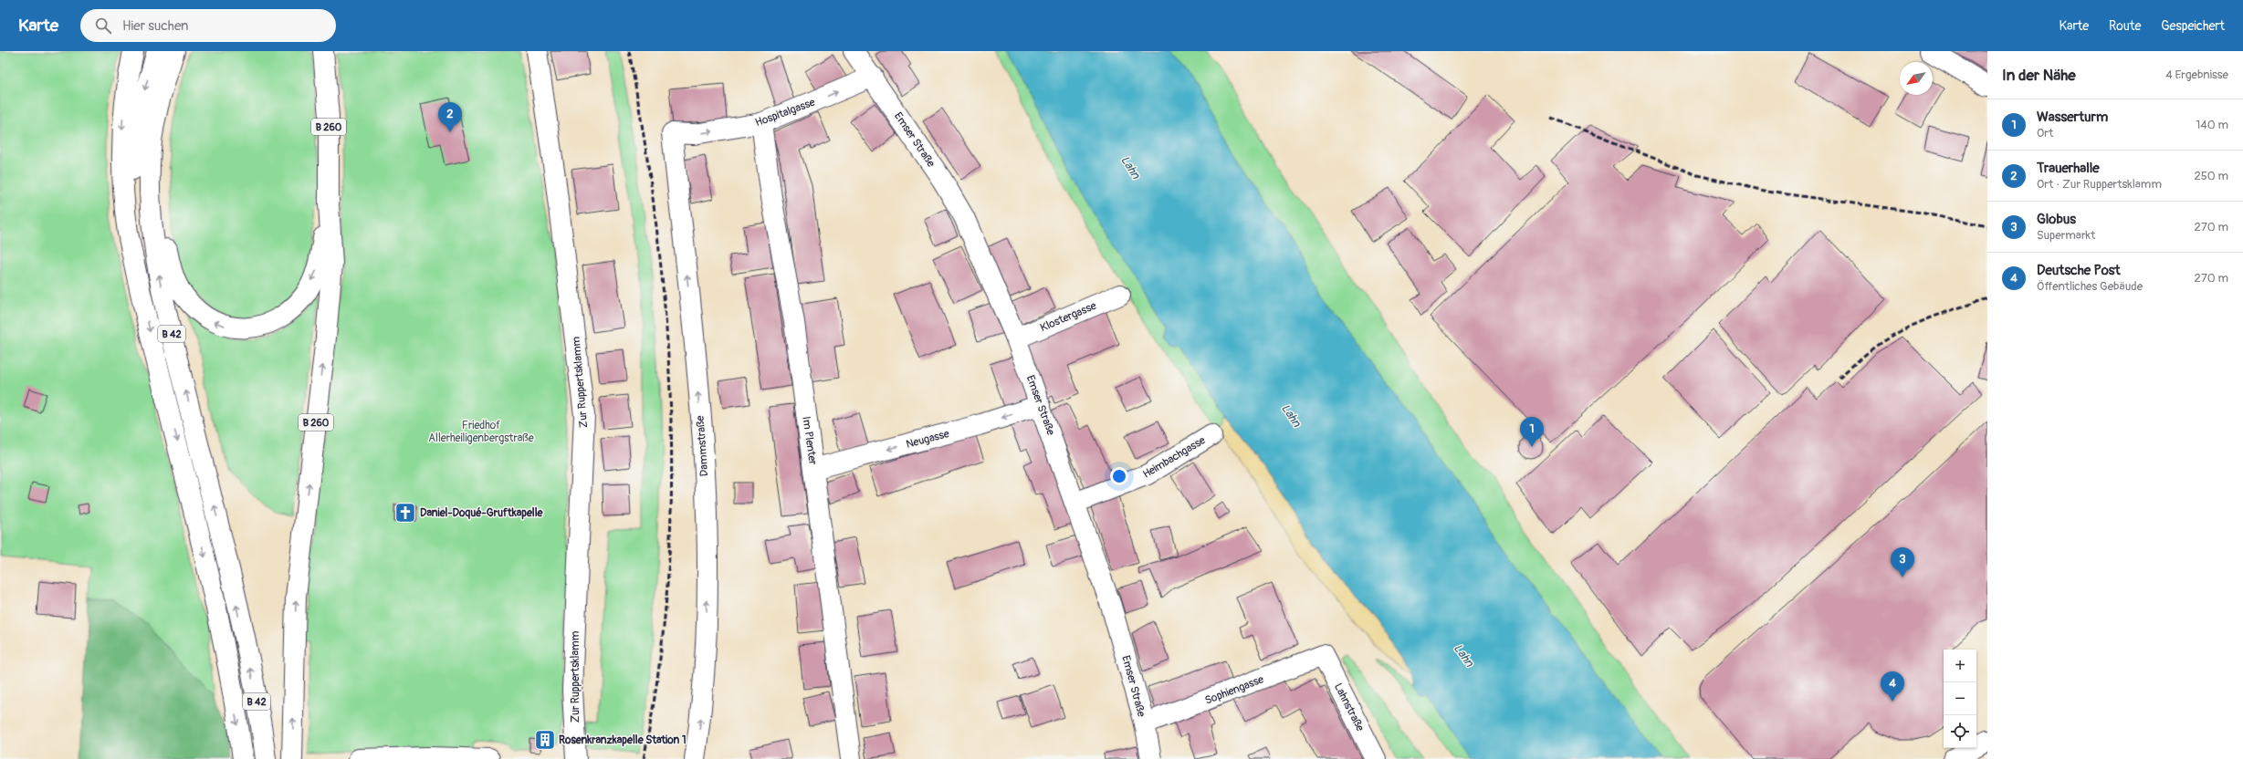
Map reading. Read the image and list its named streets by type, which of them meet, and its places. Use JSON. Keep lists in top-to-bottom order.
{
  "streets": {
    "main road": [
      "Hospitalgasse",
      "B 260",
      "Emser Straße",
      "Klostergasse",
      "B 42",
      "Zur Ruppertsklamm",
      "Neugasse",
      "Im Plenter",
      "Dammstraße",
      "Heimbachgasse",
      "Sophiengasse",
      "Lahnstraße"
    ]
  },
  "crossings": [
    ["Hospitalgasse", "Emser Straße"],
    ["Hospitalgasse", "Im Plenter"],
    ["Hospitalgasse", "Dammstraße"],
    ["B 260", "B 42"],
    ["Emser Straße", "Klostergasse"],
    ["Emser Straße", "Neugasse"],
    ["Emser Straße", "Heimbachgasse"],
    ["Emser Straße", "Sophiengasse"],
    ["Neugasse", "Im Plenter"],
    ["Sophiengasse", "Lahnstraße"]
  ],
  "one_way": ["Hospitalgasse", "Neugasse", "Dammstraße"],
  "water": ["Lahn"],
  "parks": ["Friedhof Allerheiligenbergstraße"],
  "places": {
    "church": ["Daniel-Doqué-Gruftkapelle"],
    "building": ["Rosenkranzkapelle Station 1"]
  },
  "north": "bottom left",
  "page": {
    "header": "Karte",
    "search": "Hier suchen",
    "nav": ["Karte", "Route", "Gespeichert"],
    "heading": ["In der Nähe", "4 Ergebnisse"],
    "list": [
      {
        "mark": "1",
        "name": "Wasserturm",
        "note": "Ort",
        "value": "140 m"
      },
      {
        "mark": "2",
        "name": "Trauerhalle",
        "note": "Ort · Zur Ruppertsklamm",
        "value": "250 m"
      },
      {
        "mark": "3",
        "name": "Globus",
        "note": "Supermarkt",
        "value": "270 m"
      },
      {
        "mark": "4",
        "name": "Deutsche Post",
        "note": "Öffentliches Gebäude",
        "value": "270 m"
      }
    ],
    "pins": [
      "2",
      "1",
      "3",
      "4"
    ],
    "map_buttons": ["+", "−"]
  }
}
